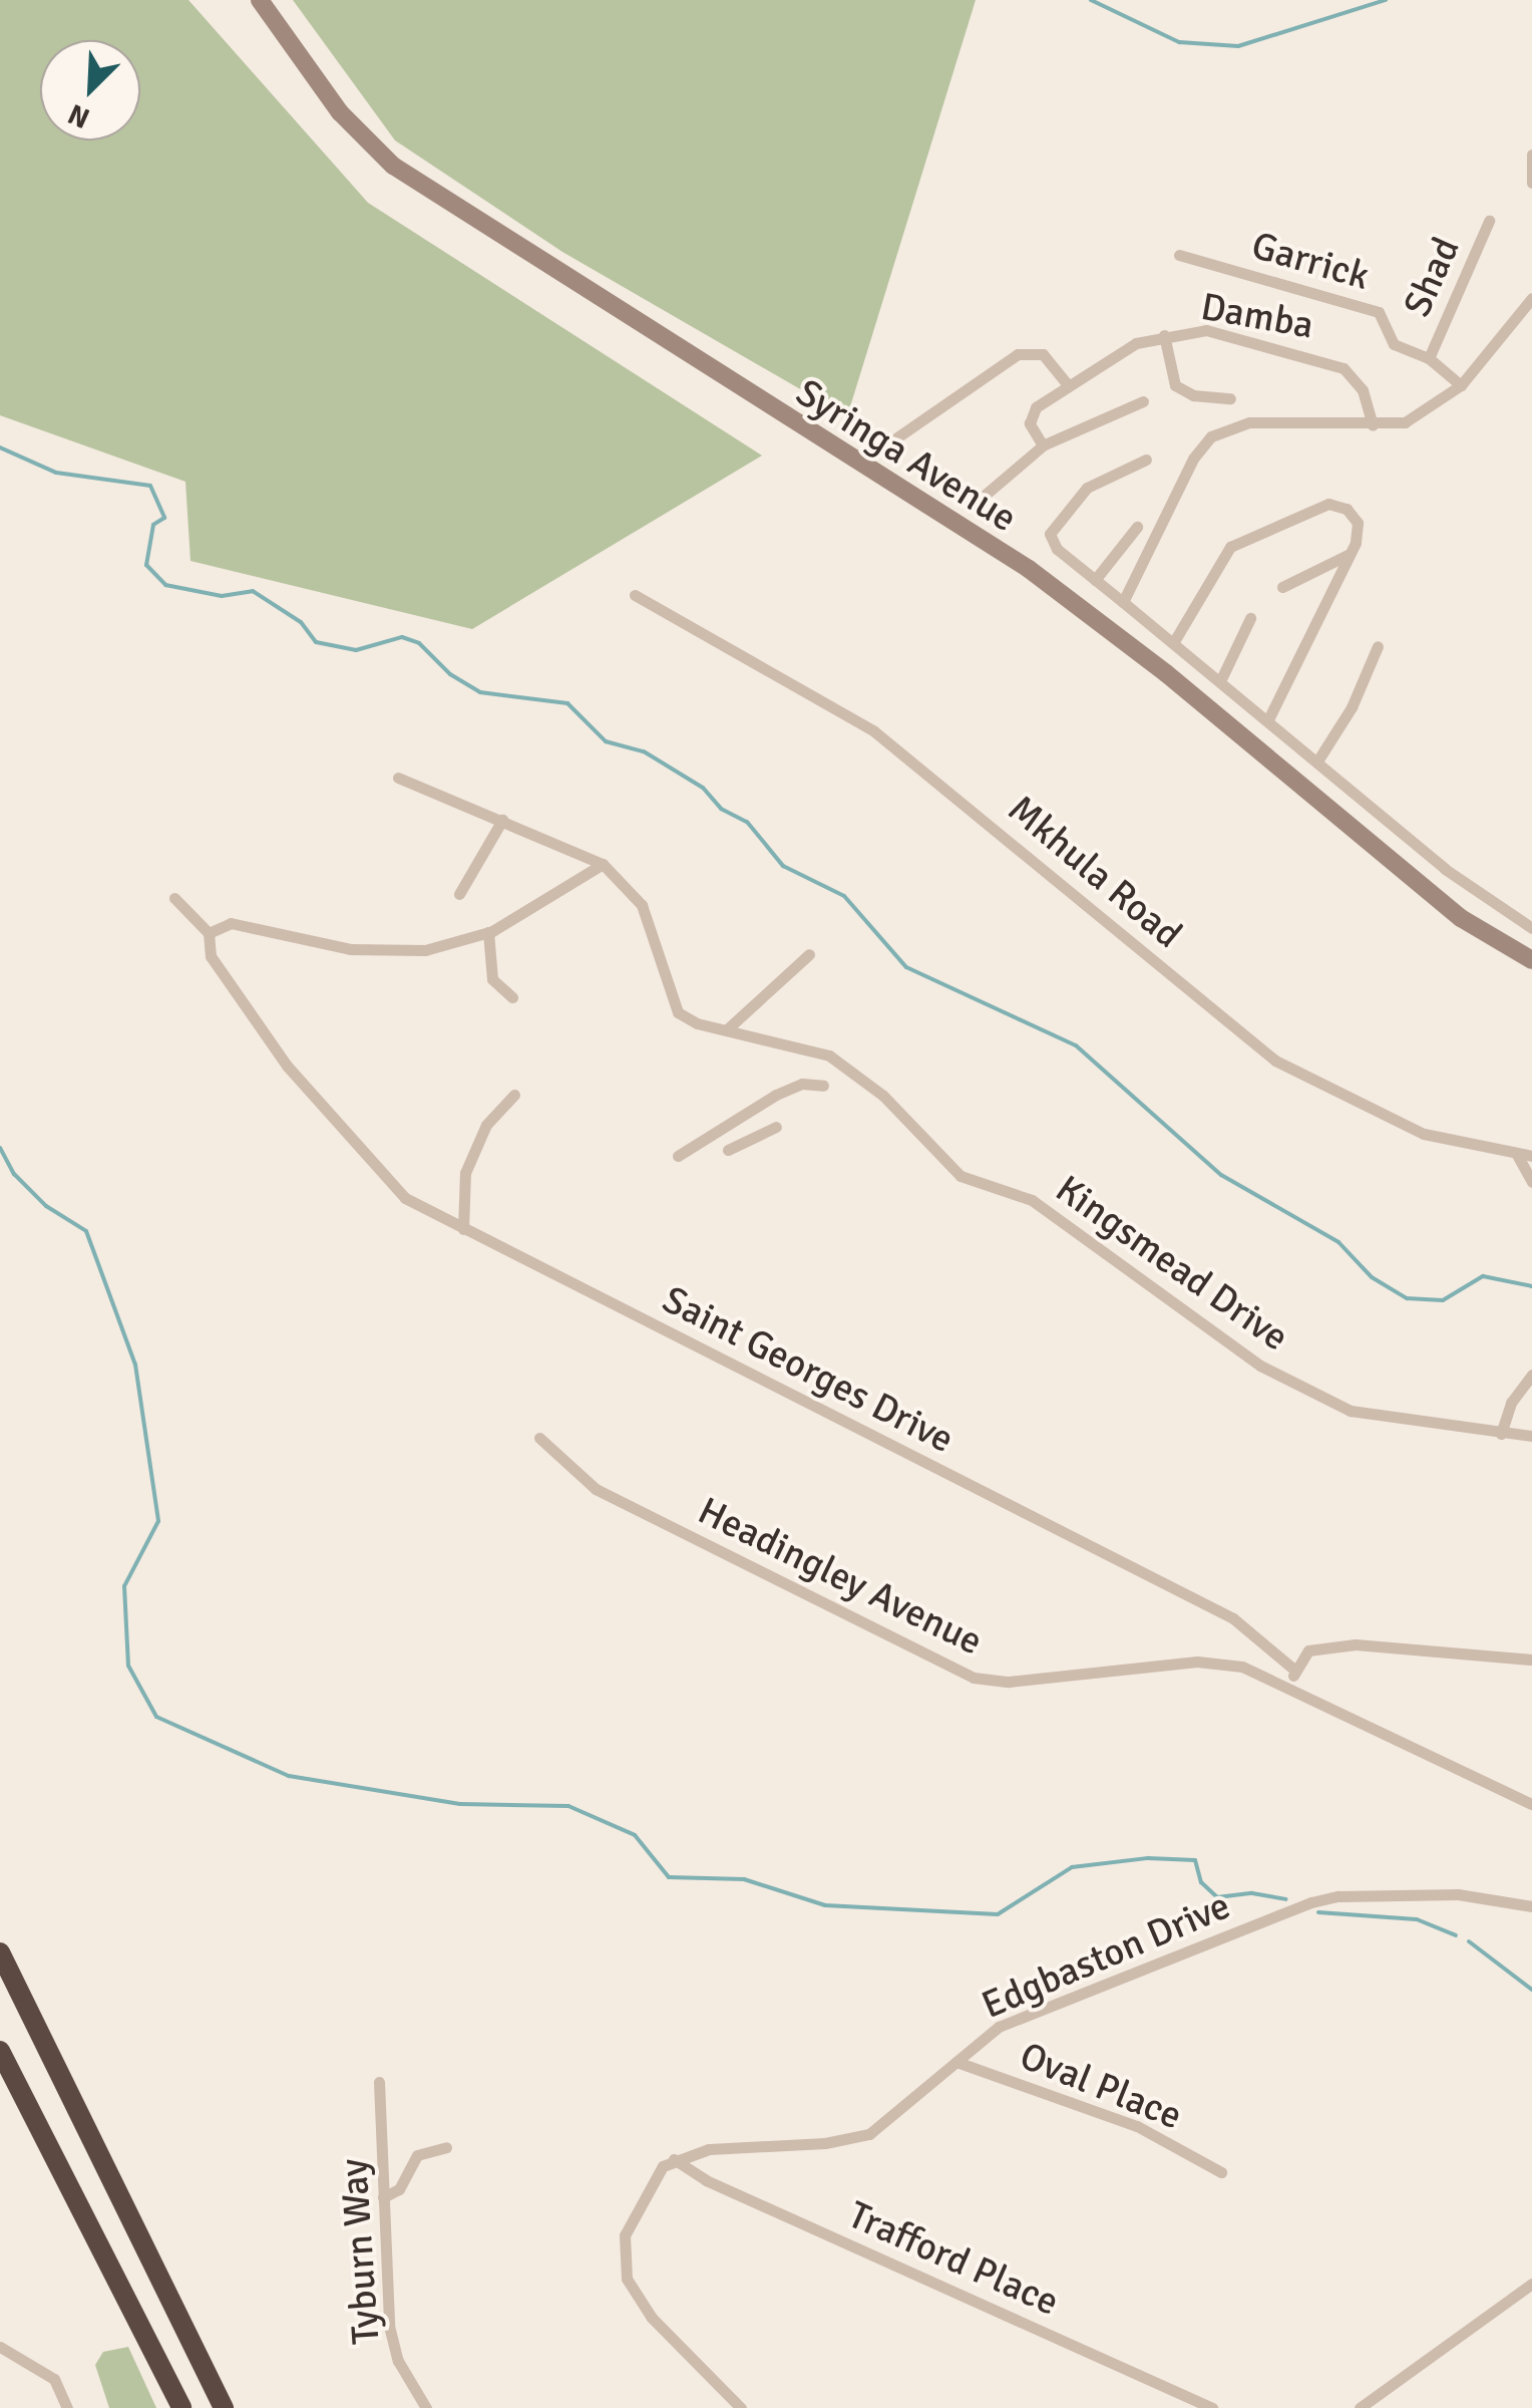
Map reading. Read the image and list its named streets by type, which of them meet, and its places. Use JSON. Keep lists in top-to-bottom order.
{
  "streets": {
    "street": [
      "Garrick",
      "Shad",
      "Damba",
      "Syringa Avenue",
      "Mkhula Road",
      "Kingsmead Drive",
      "Saint Georges Drive",
      "Headingley Avenue",
      "Edgbaston Drive",
      "Oval Place",
      "Tyburn Way",
      "Trafford Place"
    ]
  },
  "crossings": [
    ["Garrick", "Shad"],
    ["Edgbaston Drive", "Oval Place"],
    ["Edgbaston Drive", "Trafford Place"]
  ],
  "north": "bottom left"
}
